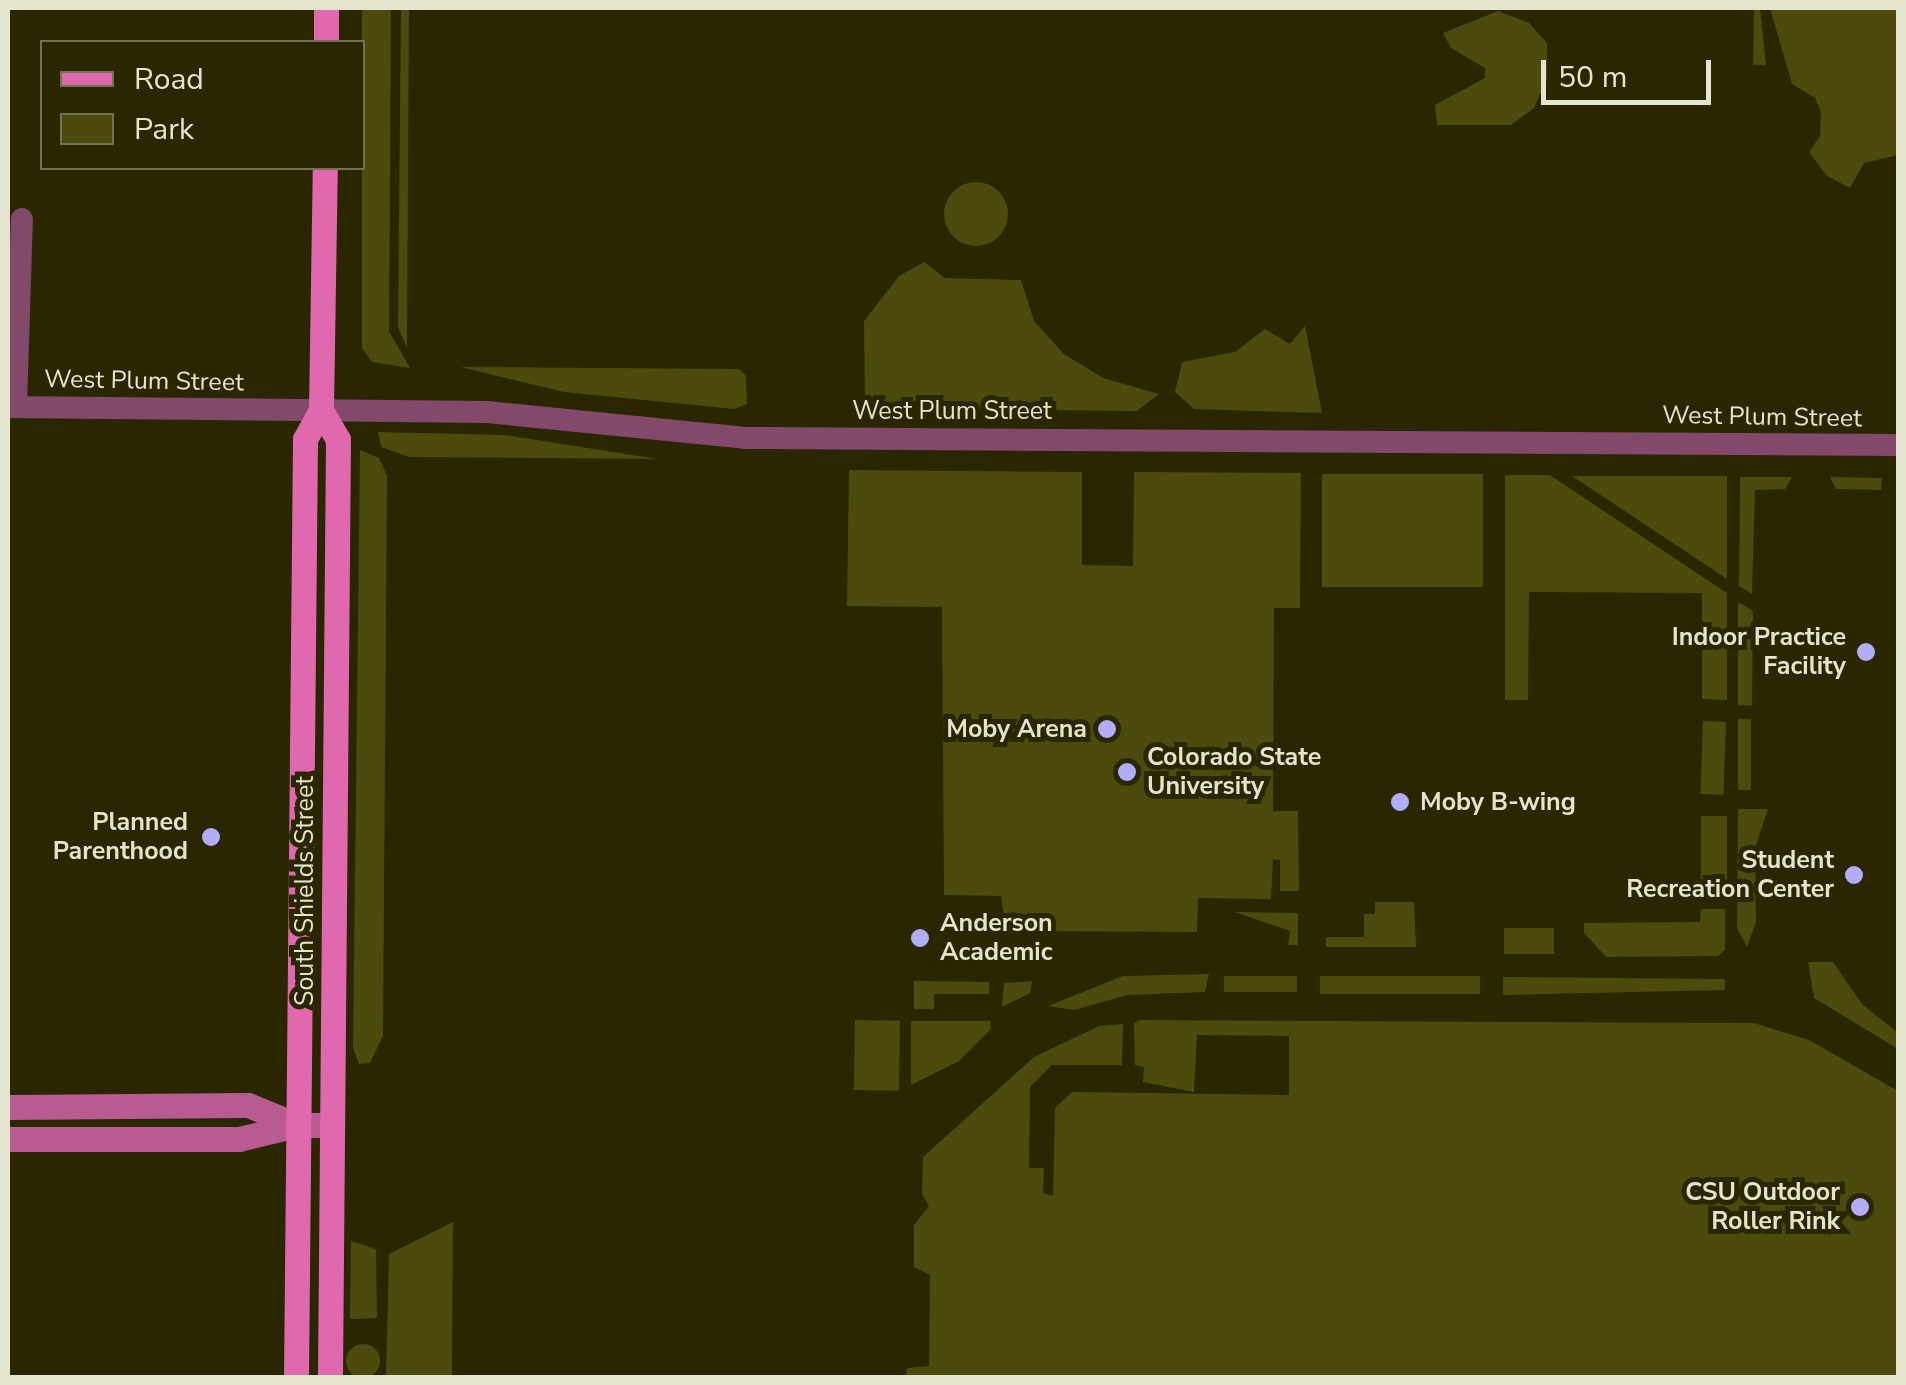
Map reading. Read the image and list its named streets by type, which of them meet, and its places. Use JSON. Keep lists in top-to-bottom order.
{
  "streets": {
    "main road": ["South Shields Street"],
    "street": ["West Plum Street"]
  },
  "crossings": [
    ["West Plum Street", "South Shields Street"]
  ],
  "places": [
    "Indoor Practice Facility",
    "Moby Arena",
    "Colorado State University",
    "Moby B-wing",
    "Planned Parenthood",
    "Student Recreation Center",
    "Anderson Academic",
    "CSU Outdoor Roller Rink"
  ],
  "legend": ["Road", "Park"],
  "scale_bar": "50 m"
}
